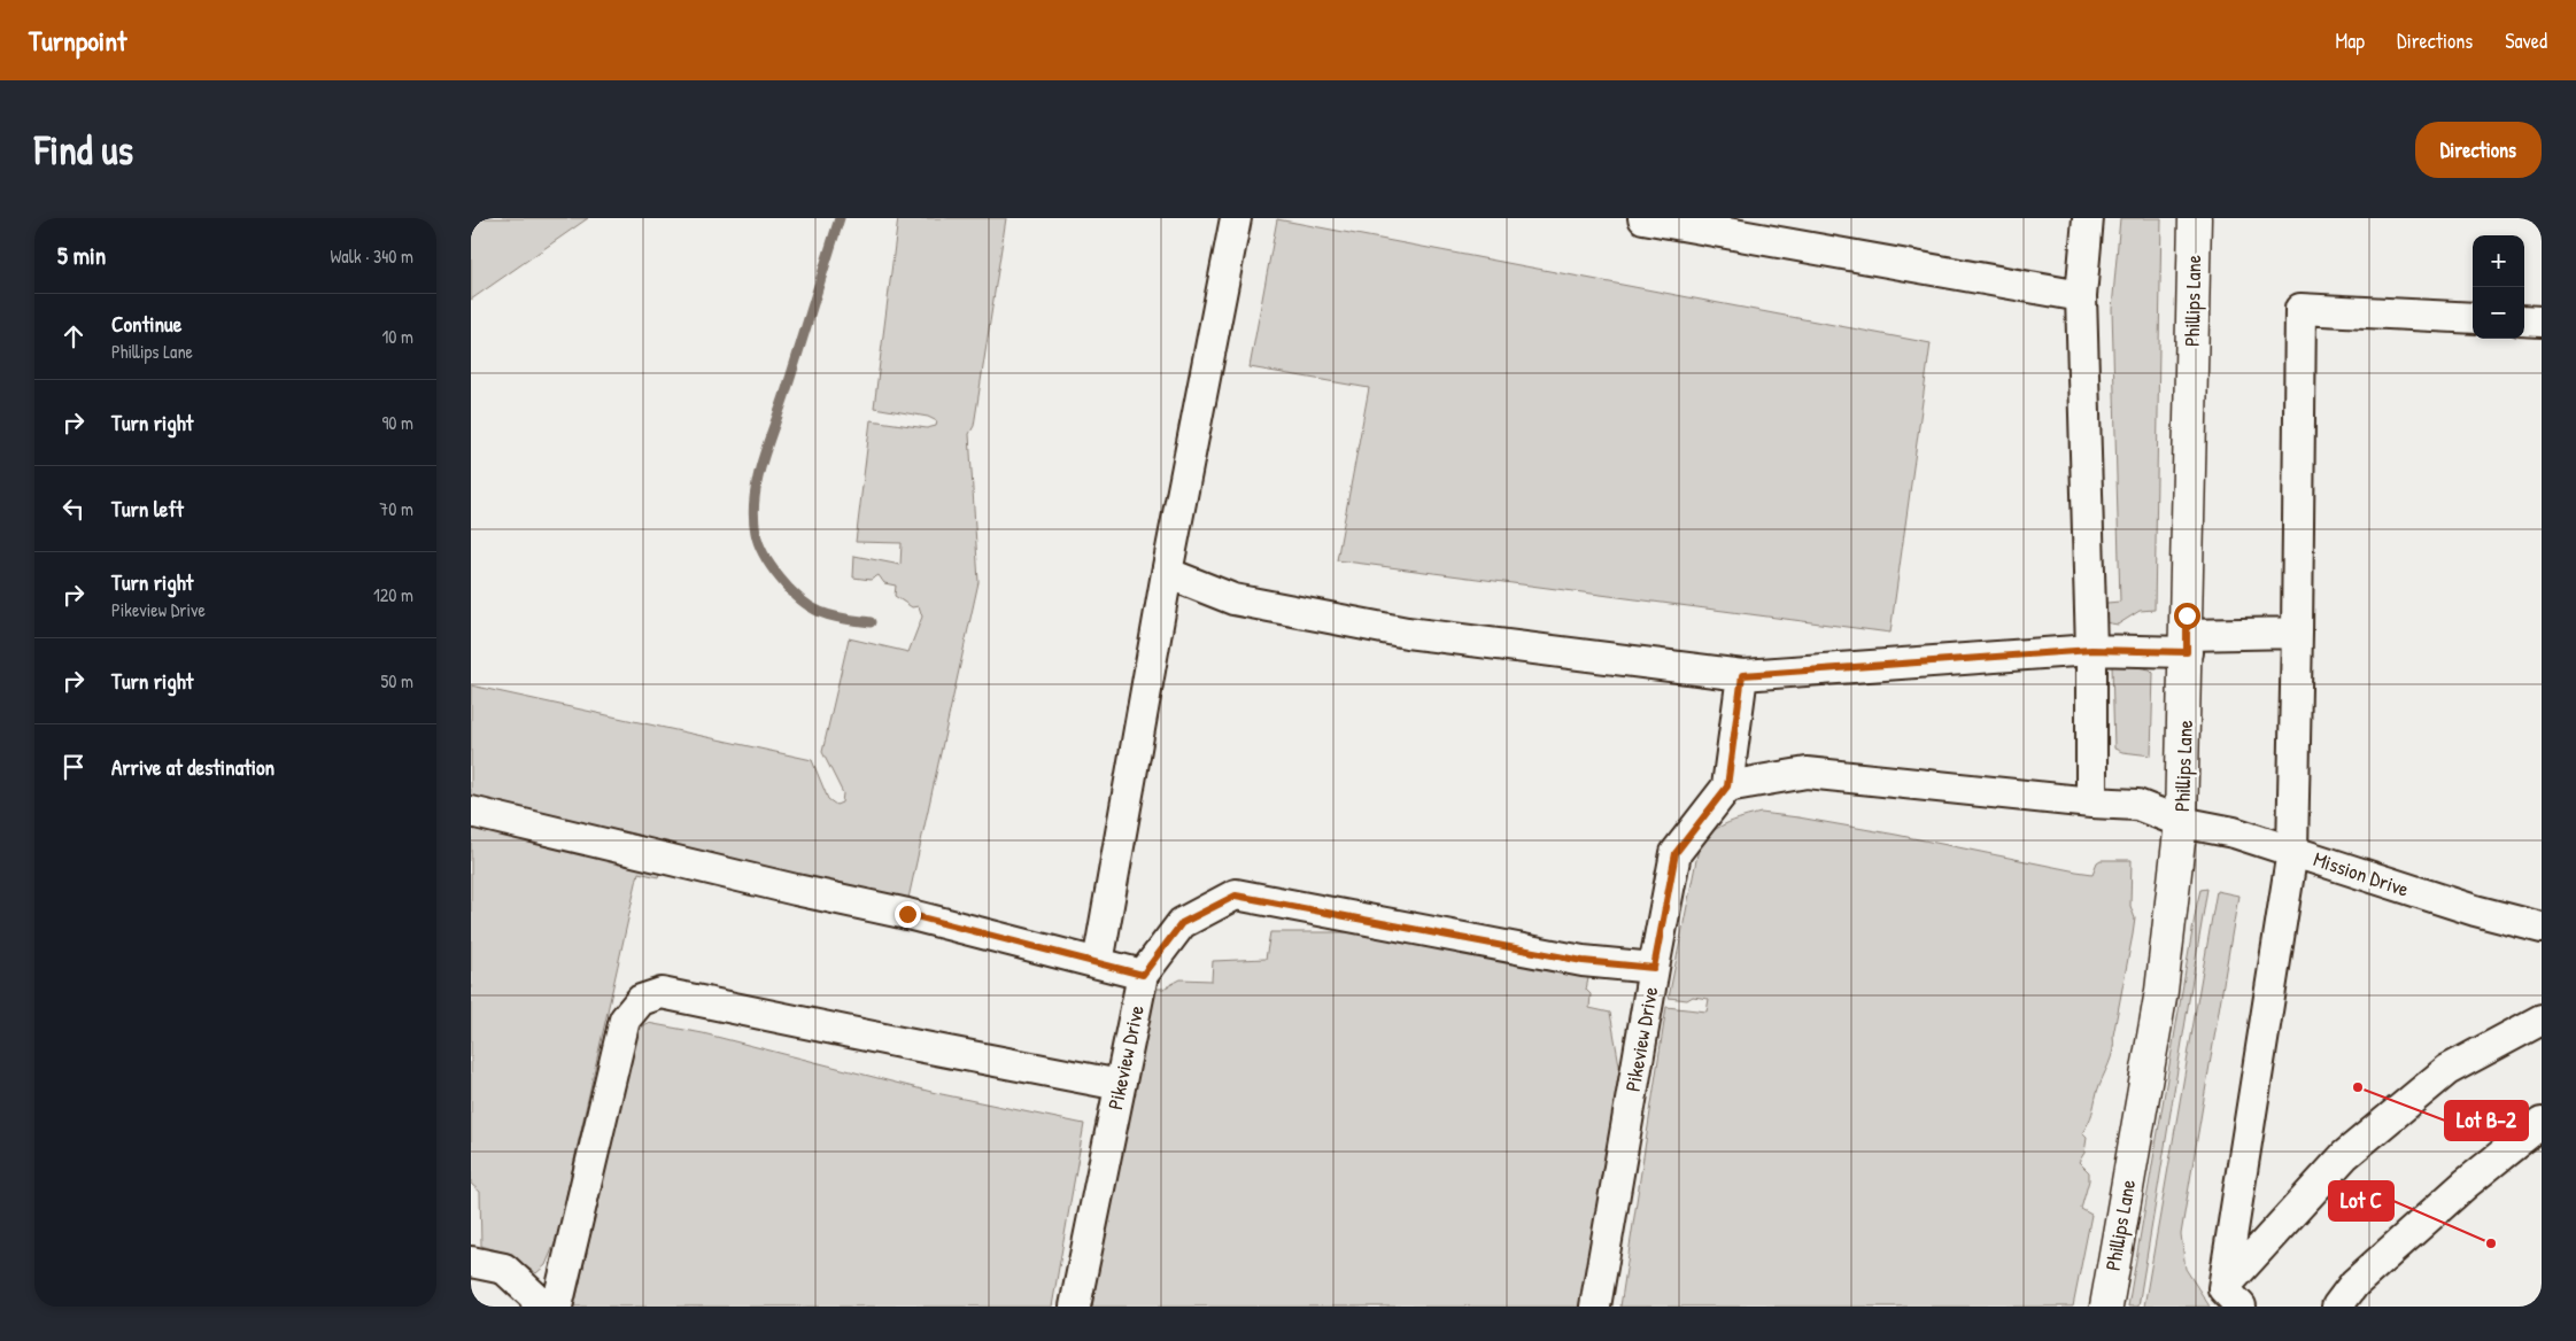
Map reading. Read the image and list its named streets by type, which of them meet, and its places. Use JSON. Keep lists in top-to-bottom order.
{
  "streets": {
    "main road": ["Phillips Lane"],
    "street": ["Mission Drive", "Pikeview Drive"]
  },
  "crossings": [
    ["Phillips Lane", "Mission Drive"]
  ],
  "places": ["Lot B-2", "Lot C"],
  "page": {
    "header": "Turnpoint",
    "nav": ["Map", "Directions", "Saved"],
    "buttons": "Directions",
    "title": "Find us",
    "heading": ["5 min", "Walk · 340 m"],
    "map_buttons": ["+", "−"],
    "list": [
      ["Continue", "Phillips Lane", "10 m"],
      ["Turn right", "90 m"],
      ["Turn left", "70 m"],
      ["Turn right", "Pikeview Drive", "120 m"],
      ["Turn right", "50 m"],
      "Arrive at destination"
    ]
  }
}
